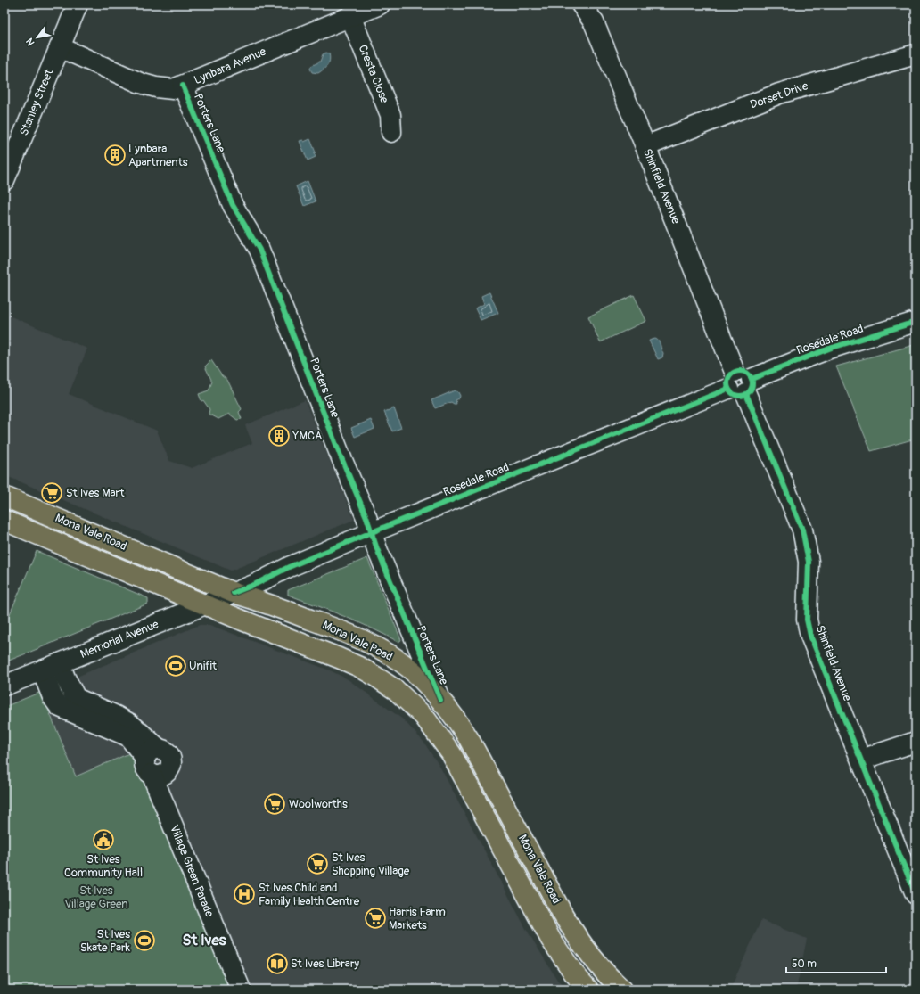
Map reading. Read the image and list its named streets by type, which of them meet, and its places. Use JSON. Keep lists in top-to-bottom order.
{
  "streets": {
    "highway": ["Mona Vale Road"],
    "street": [
      "Lynbara Avenue",
      "Cresta Close",
      "Dorset Drive",
      "Stanley Street",
      "Porters Lane",
      "Shinfield Avenue",
      "Rosedale Road",
      "Memorial Avenue",
      "Village Green Parade"
    ]
  },
  "crossings": [
    ["Lynbara Avenue", "Cresta Close"],
    ["Lynbara Avenue", "Stanley Street"],
    ["Lynbara Avenue", "Porters Lane"],
    ["Dorset Drive", "Shinfield Avenue"],
    ["Porters Lane", "Rosedale Road"],
    ["Porters Lane", "Mona Vale Road"],
    ["Shinfield Avenue", "Rosedale Road"],
    ["Rosedale Road", "Mona Vale Road"],
    ["Rosedale Road", "Memorial Avenue"],
    ["Mona Vale Road", "Memorial Avenue"],
    ["Memorial Avenue", "Village Green Parade"]
  ],
  "districts": ["St Ives"],
  "parks": ["St Ives Village Green"],
  "places": {
    "building": ["Lynbara Apartments", "YMCA"],
    "supermarket": [
      "St Ives Mart",
      "Woolworths",
      "St Ives Shopping Village",
      "Harris Farm Markets"
    ],
    "sports": ["Unifit", "St Ives Skate Park"],
    "public building": ["St Ives Community Hall"],
    "hospital": ["St Ives Child and Family Health Centre"],
    "library": ["St Ives Library"]
  },
  "scale_bar": "50 m",
  "north": "bottom left"
}
